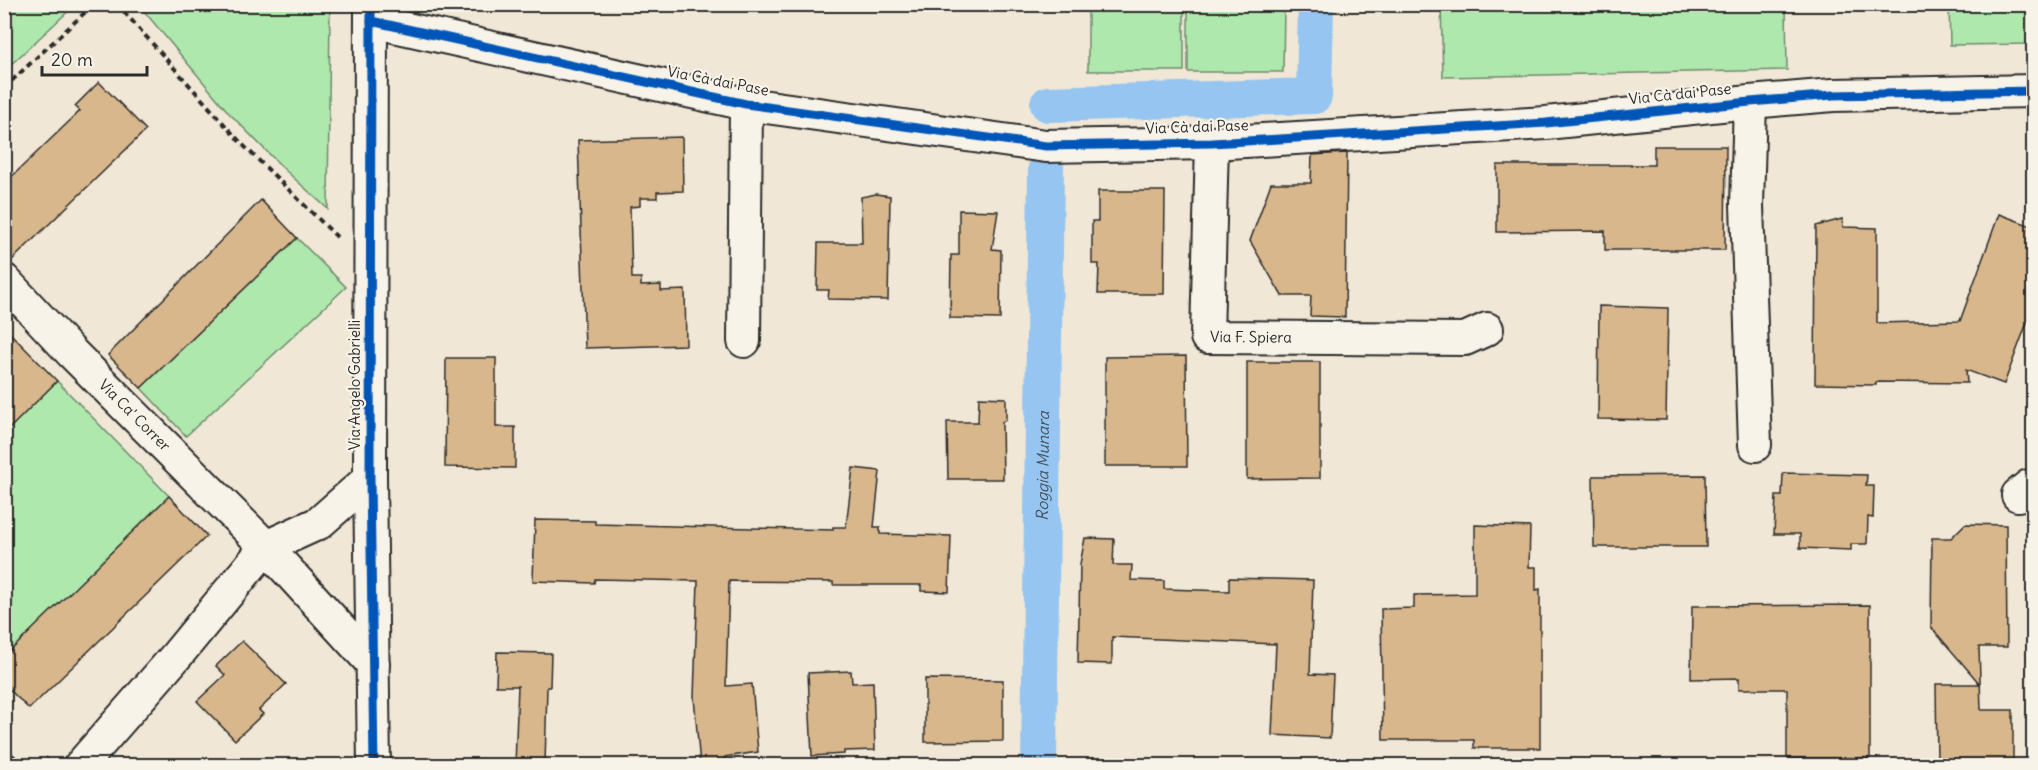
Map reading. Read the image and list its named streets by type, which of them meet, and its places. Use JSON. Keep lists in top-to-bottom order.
{
  "streets": {
    "street": [
      "Via Cà dai Pase",
      "Via F. Spiera",
      "Via Angelo Gabrielli",
      "Via Ca' Correr"
    ]
  },
  "crossings": [
    ["Via Cà dai Pase", "Via F. Spiera"],
    ["Via Cà dai Pase", "Via Angelo Gabrielli"],
    ["Via Angelo Gabrielli", "Via Ca' Correr"]
  ],
  "water": ["Roggia Munara"],
  "scale_bar": "20 m"
}
